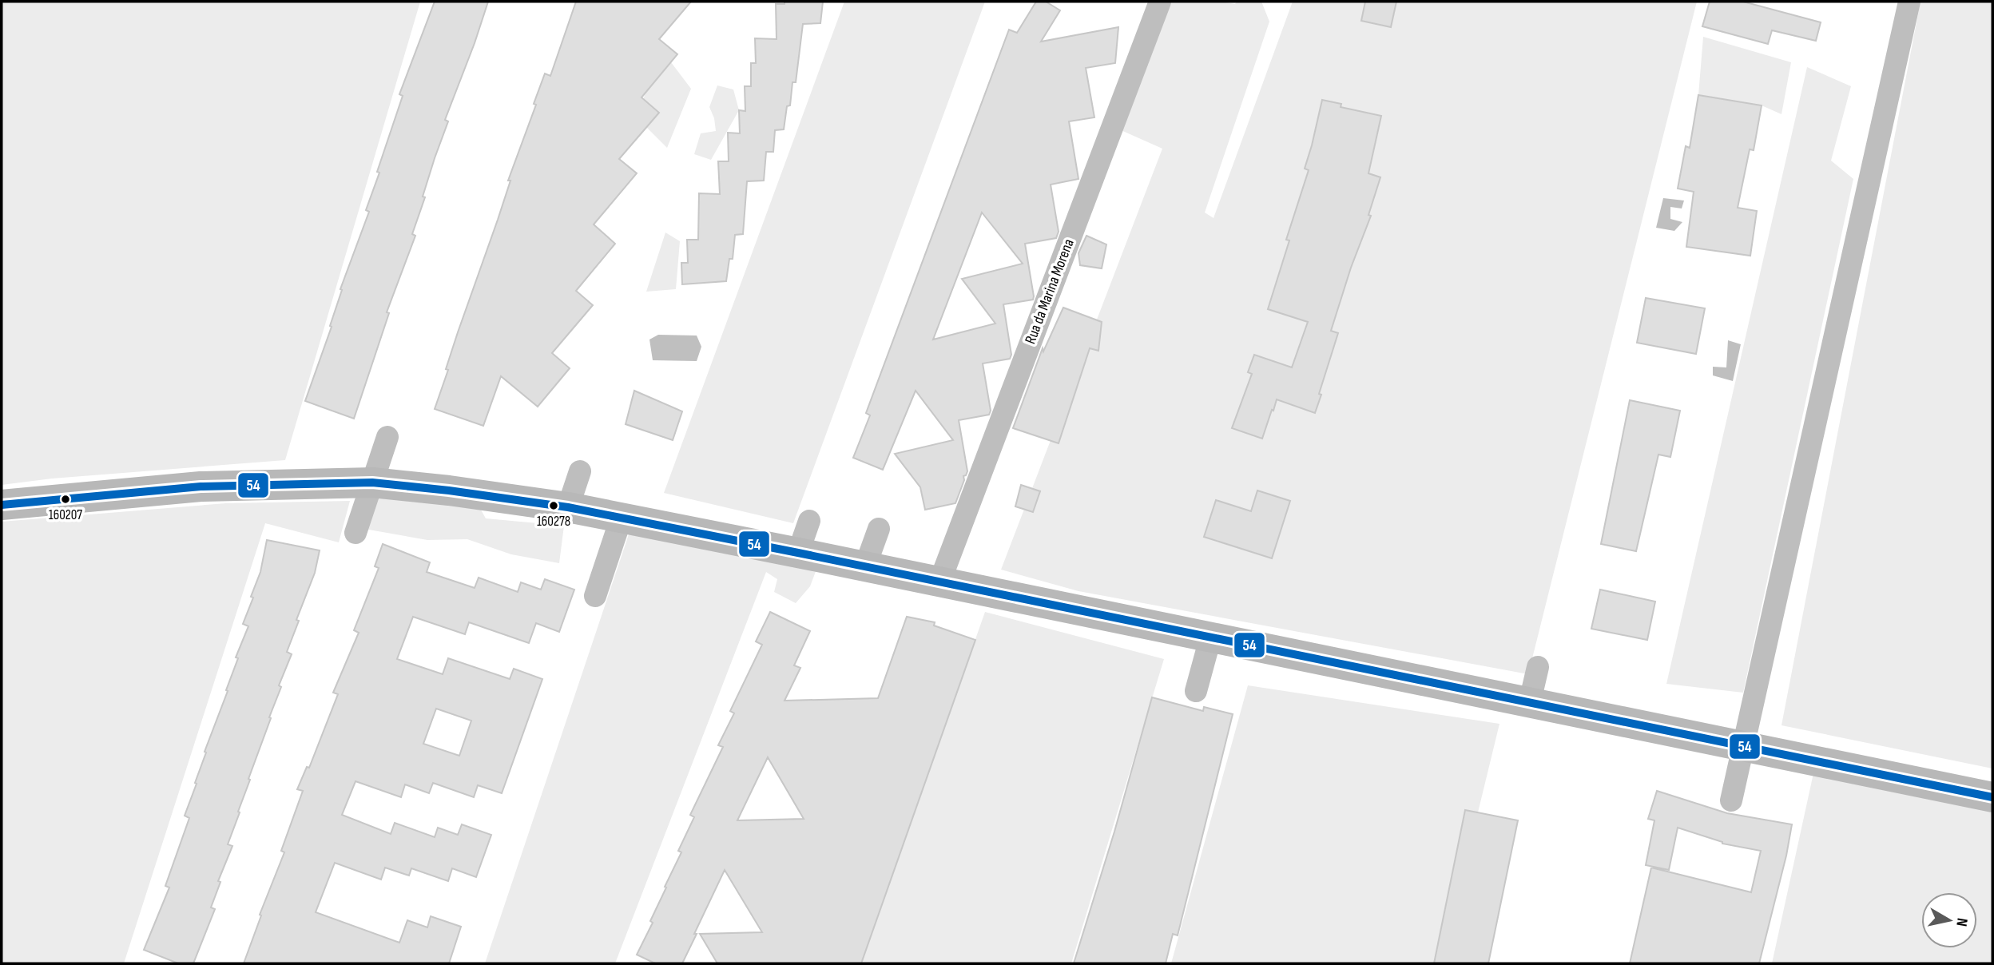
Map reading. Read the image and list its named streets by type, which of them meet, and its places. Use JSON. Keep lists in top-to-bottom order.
{
  "streets": {
    "street": ["Rua da Marina Morena"]
  },
  "places": ["160207", "160278"],
  "lines": ["transit line 54"],
  "north": "right"
}
